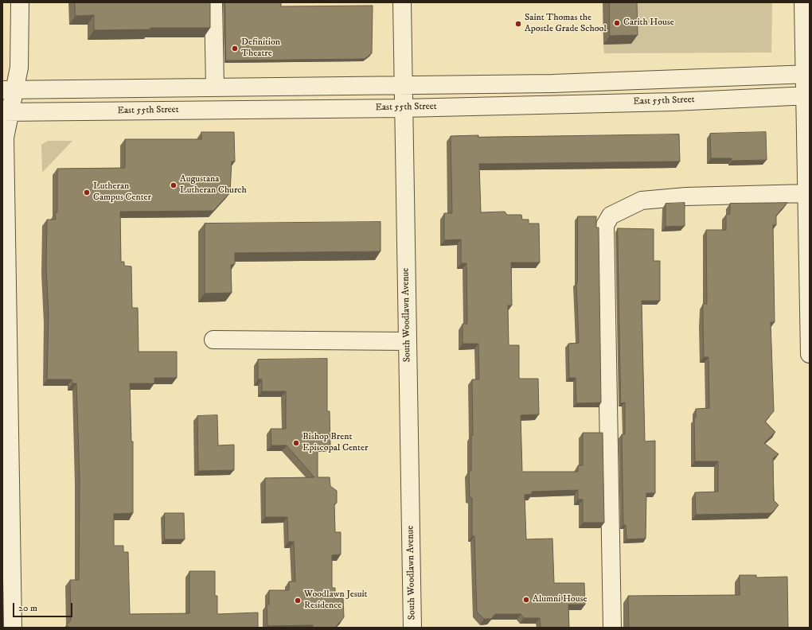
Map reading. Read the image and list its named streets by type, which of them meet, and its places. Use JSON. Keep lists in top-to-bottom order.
{
  "streets": {
    "street": ["East 55th Street", "South Woodlawn Avenue"]
  },
  "crossings": [
    ["East 55th Street", "South Woodlawn Avenue"]
  ],
  "places": [
    "Carith House",
    "Saint Thomas the Apostle Grade School",
    "Definition Theatre",
    "Augustana Lutheran Church",
    "Lutheran Campus Center",
    "Bishop Brent Episcopal Center",
    "Alumni House",
    "Woodlawn Jesuit Residence"
  ],
  "scale_bar": "20 m"
}
